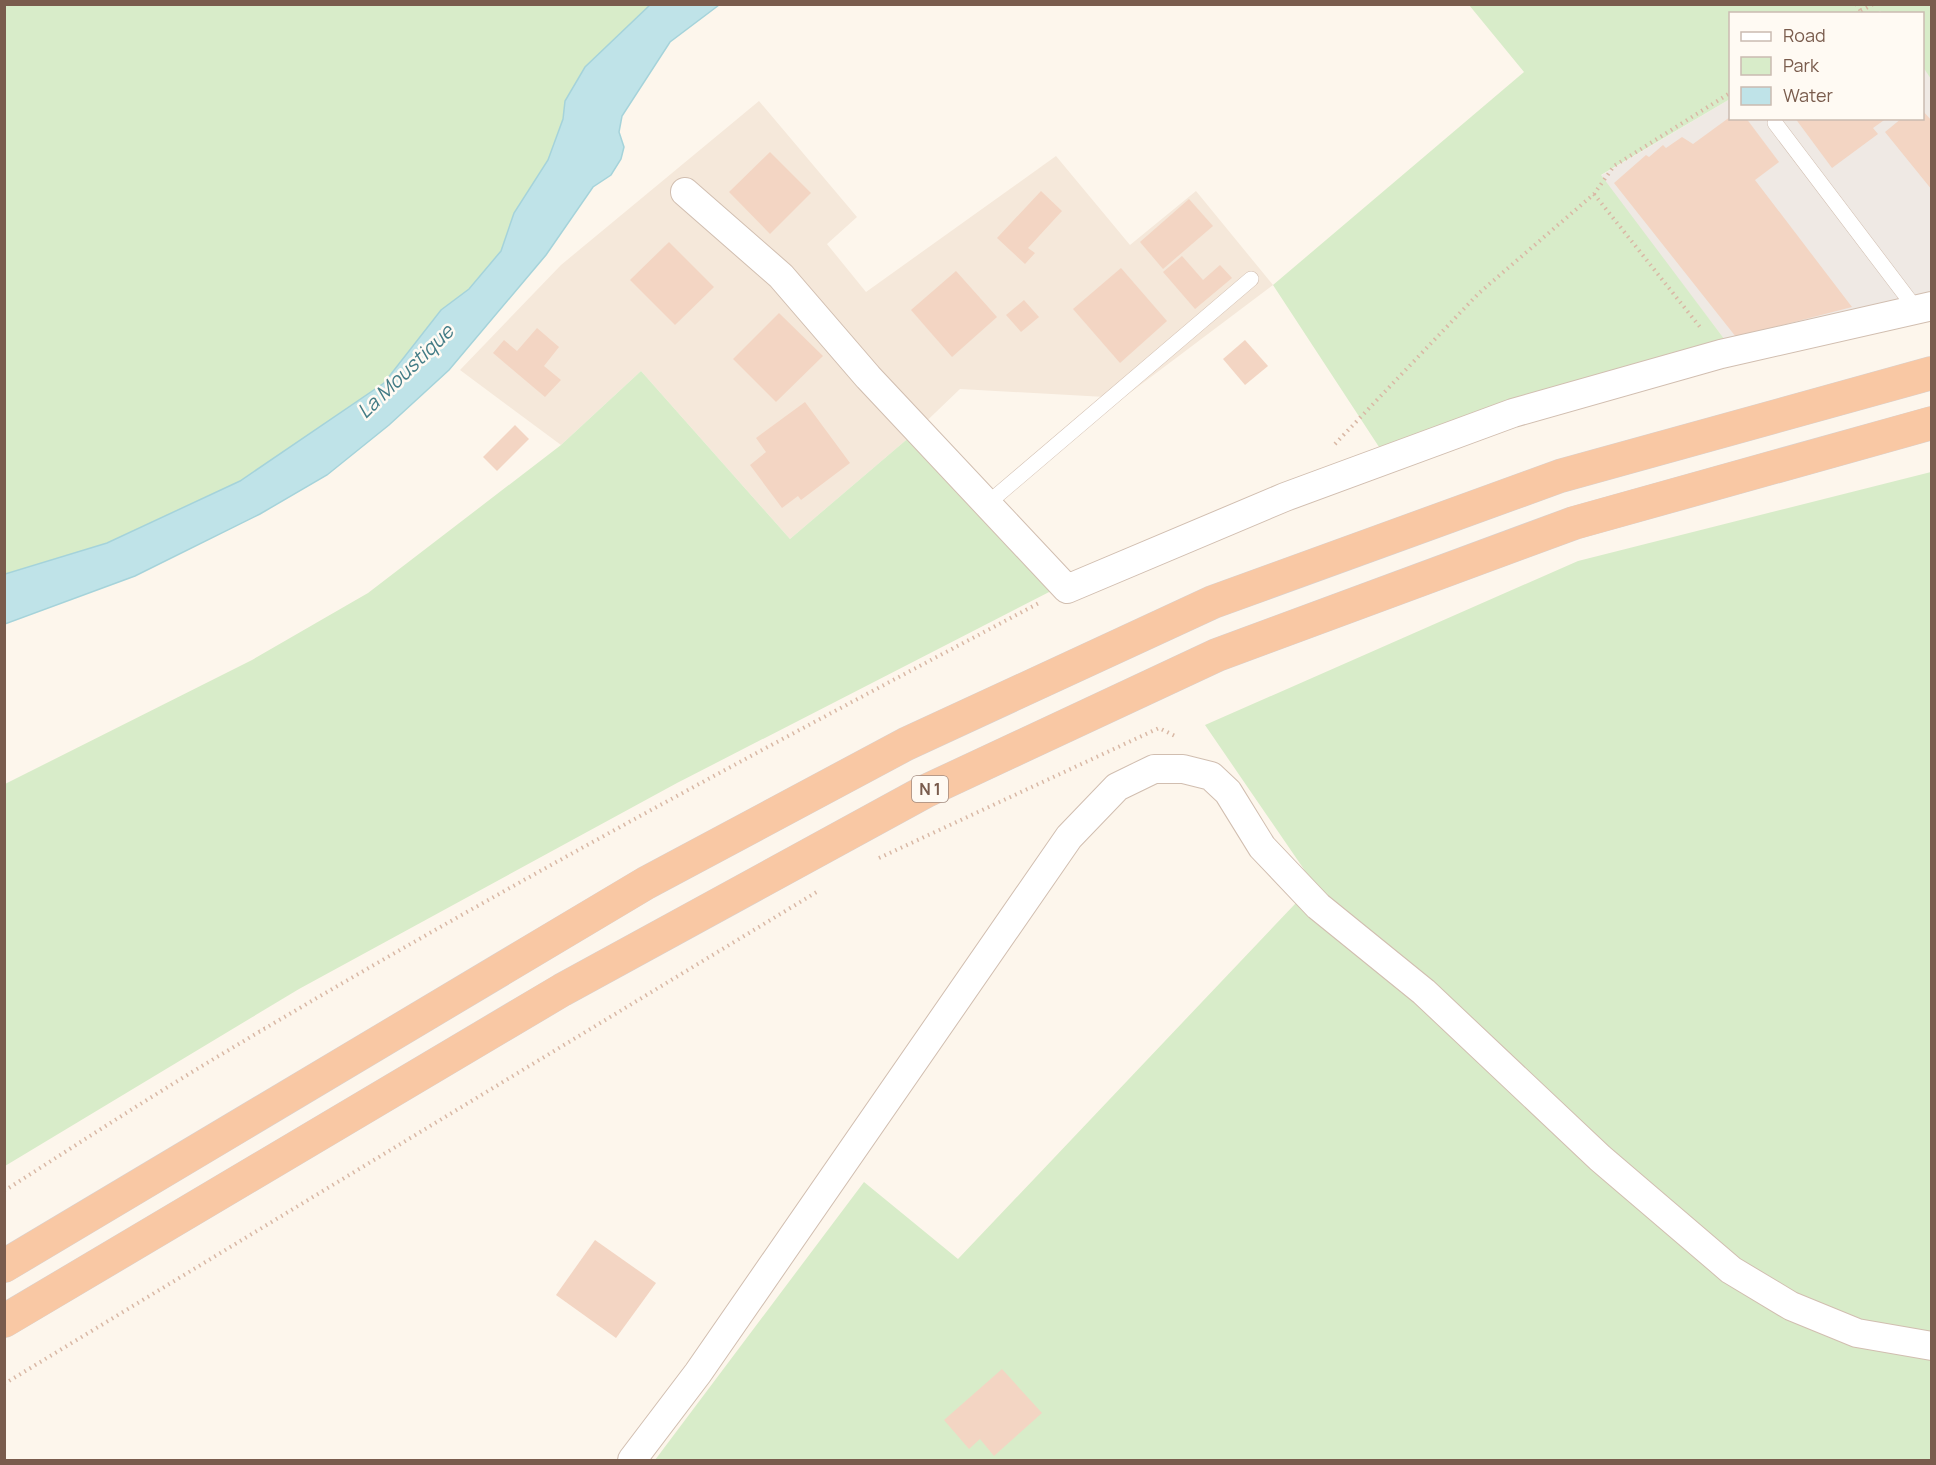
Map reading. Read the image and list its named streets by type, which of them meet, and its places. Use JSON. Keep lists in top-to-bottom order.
{
  "streets": {
    "highway": ["N 1"]
  },
  "water": ["La Moustique"],
  "legend": ["Road", "Park", "Water"]
}
